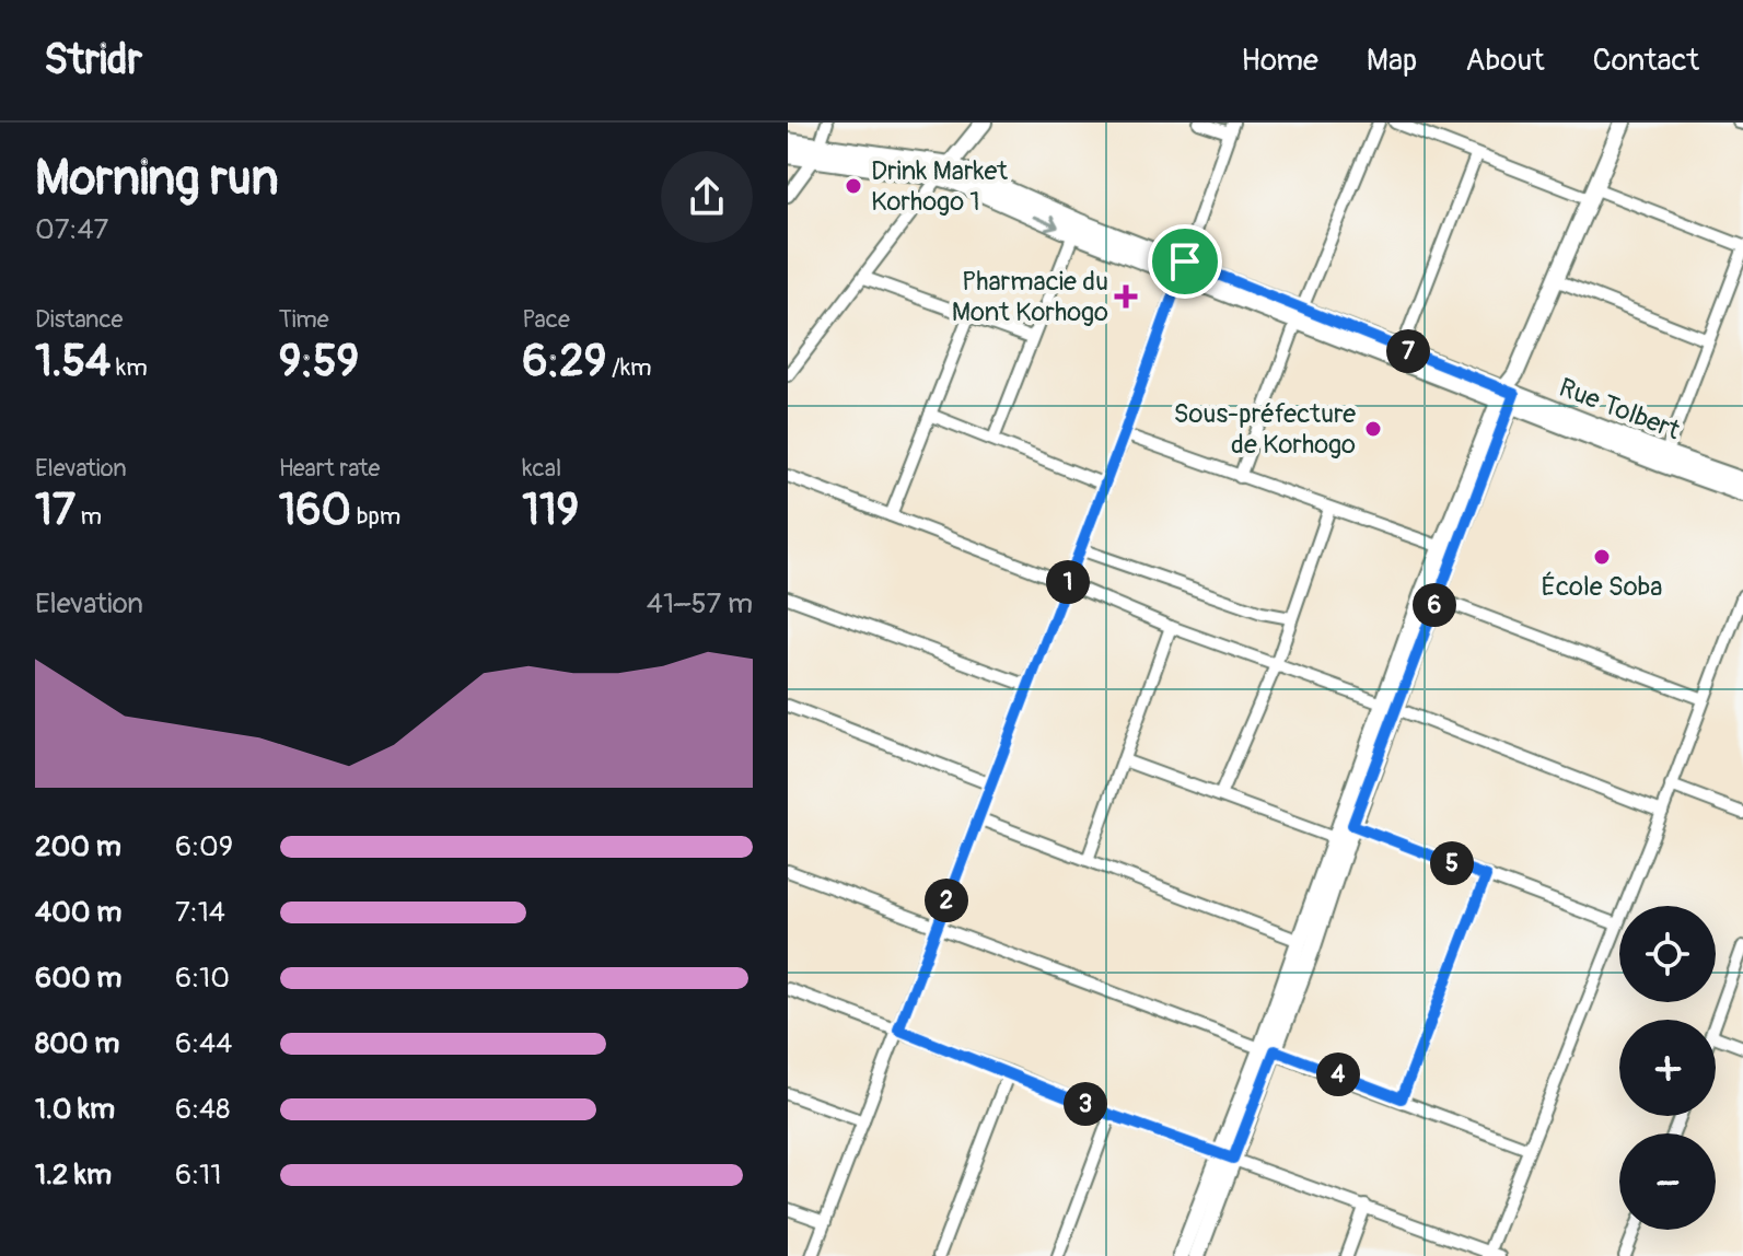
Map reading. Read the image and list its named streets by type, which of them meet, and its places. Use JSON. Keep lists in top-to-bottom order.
{
  "streets": {
    "street": ["Rue Tolbert"]
  },
  "places": {
    "other": ["Drink Market Korhogo 1", "Sous-préfecture de Korhogo", "École Soba"],
    "health": ["Pharmacie du Mont Korhogo"]
  },
  "page": {
    "header": "Stridr",
    "nav": [
      "Home",
      "Map",
      "About",
      "Contact"
    ],
    "heading": ["Morning run", "07:47"],
    "stats": [
      ["Distance", "1.54 km"],
      ["Time", "9:59"],
      ["Pace", "6:29 /km"],
      ["Elevation", "17 m"],
      ["Heart rate", "160 bpm"],
      ["kcal", "119"]
    ],
    "pins": [
      "7",
      "1",
      "6",
      "5",
      "2",
      "4",
      "3"
    ],
    "chart": ["Elevation", "41–57 m"],
    "list": [
      {
        "name": "200 m",
        "note": "6:09"
      },
      {
        "name": "400 m",
        "note": "7:14"
      },
      {
        "name": "600 m",
        "note": "6:10"
      },
      {
        "name": "800 m",
        "note": "6:44"
      },
      {
        "name": "1.0 km",
        "note": "6:48"
      },
      {
        "name": "1.2 km",
        "note": "6:11"
      }
    ],
    "map_buttons": ["+", "−"]
  }
}
